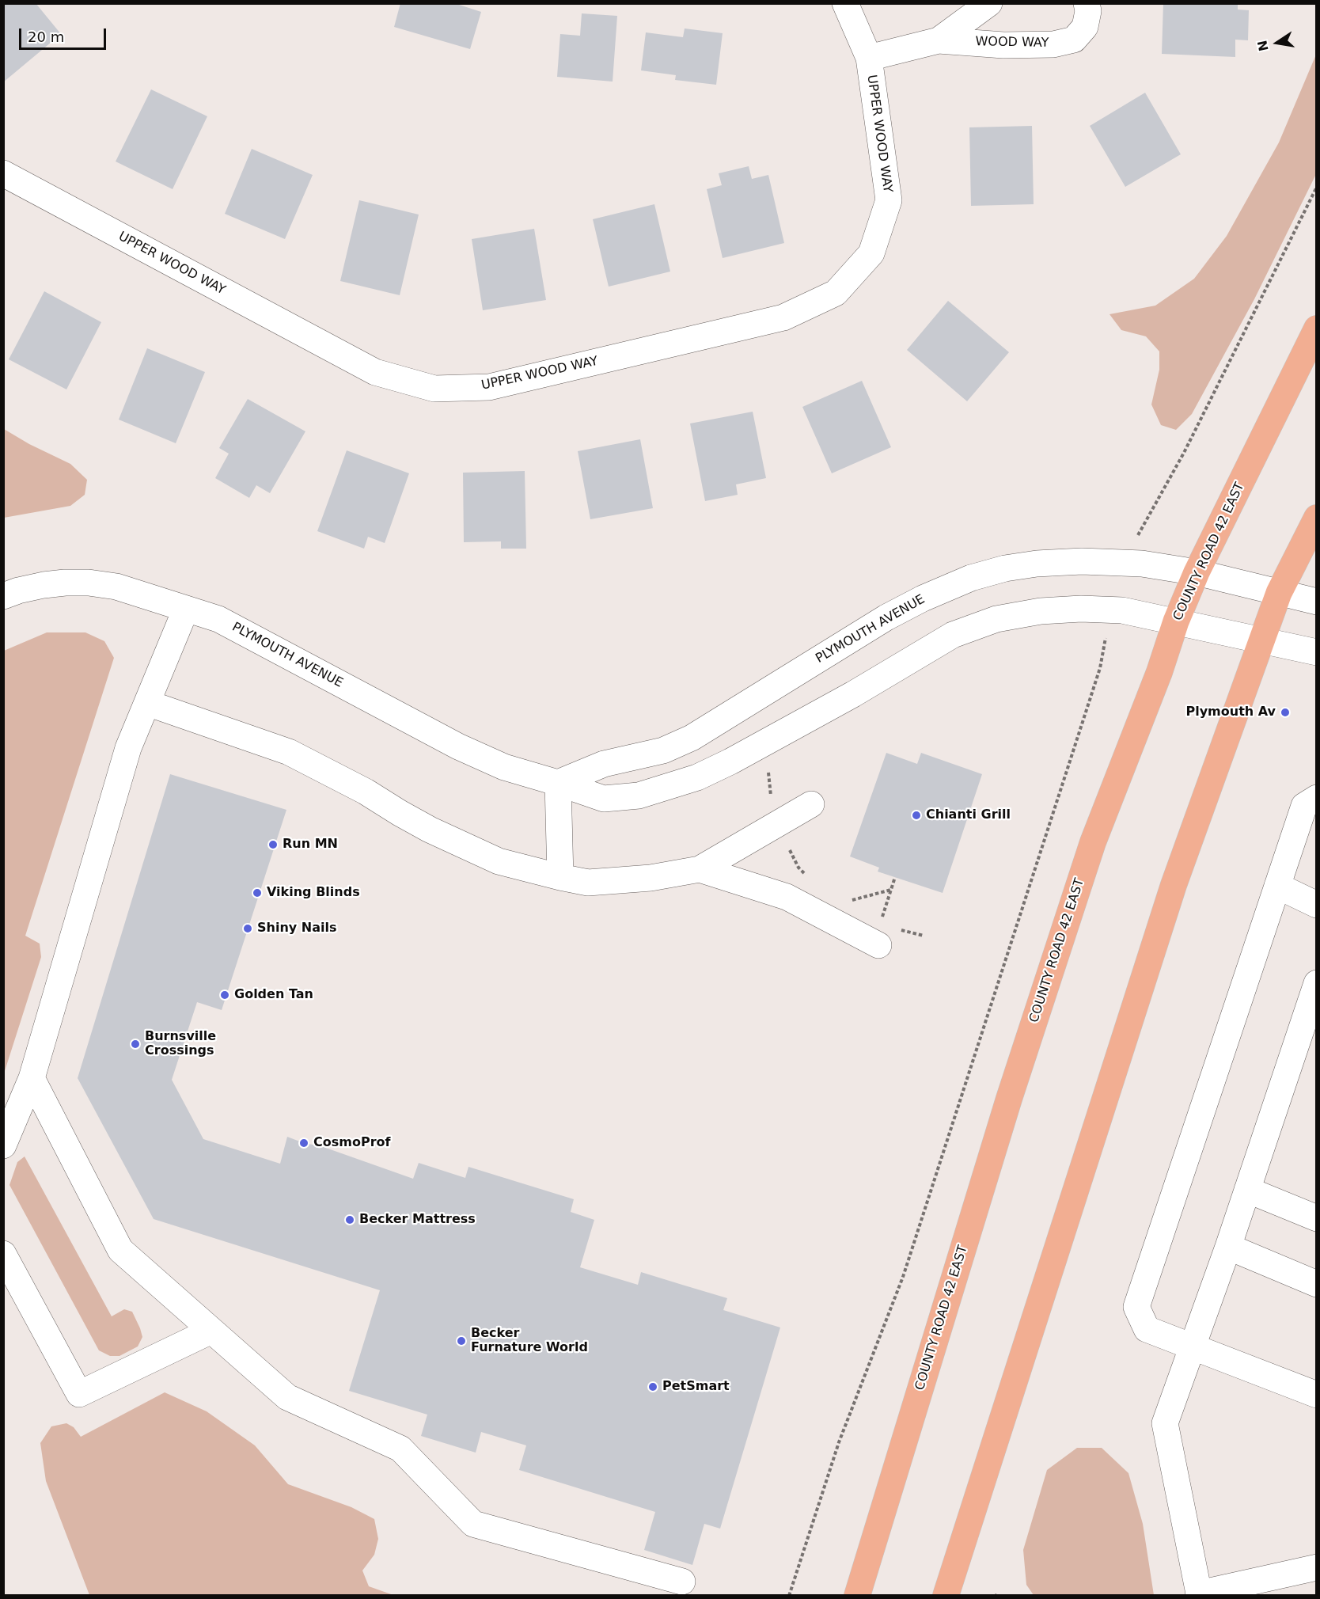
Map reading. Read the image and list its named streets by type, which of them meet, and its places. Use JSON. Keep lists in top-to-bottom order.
{
  "streets": {
    "highway": ["COUNTY ROAD 42 EAST"],
    "street": ["WOOD WAY", "UPPER WOOD WAY", "PLYMOUTH AVENUE"]
  },
  "crossings": [
    ["WOOD WAY", "UPPER WOOD WAY"],
    ["COUNTY ROAD 42 EAST", "PLYMOUTH AVENUE"]
  ],
  "places": [
    "Plymouth Av",
    "Chianti Grill",
    "Run MN",
    "Viking Blinds",
    "Shiny Nails",
    "Golden Tan",
    "Burnsville Crossings",
    "CosmoProf",
    "Becker Mattress",
    "Becker Furnature World",
    "PetSmart"
  ],
  "scale_bar": "20 m",
  "north": "left"
}
